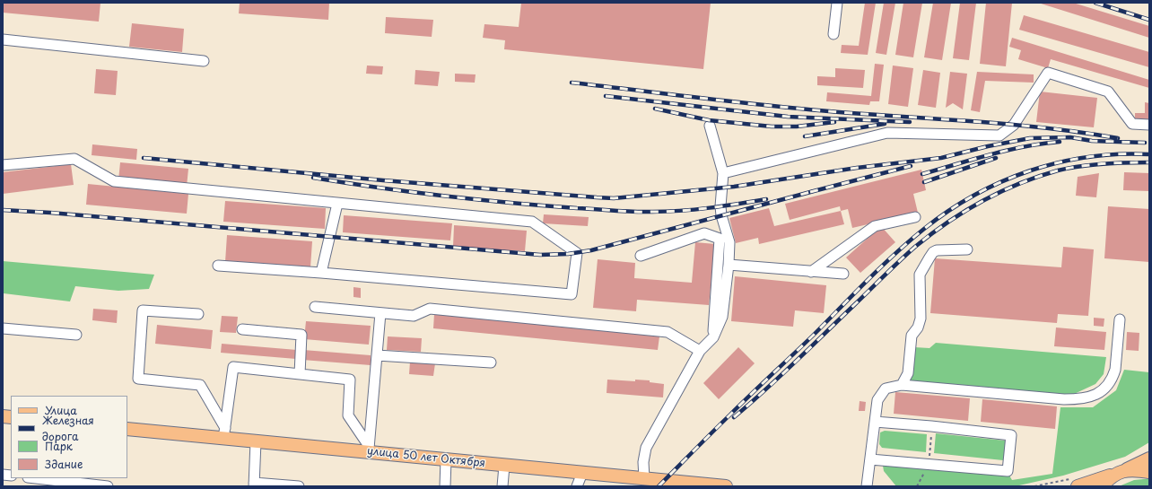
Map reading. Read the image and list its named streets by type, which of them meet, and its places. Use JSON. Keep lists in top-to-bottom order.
{
  "streets": {
    "main road": ["улица 50 лет Октября"]
  },
  "legend": [
    "Улица",
    "Железная дорога",
    "Парк",
    "Здание"
  ]
}
